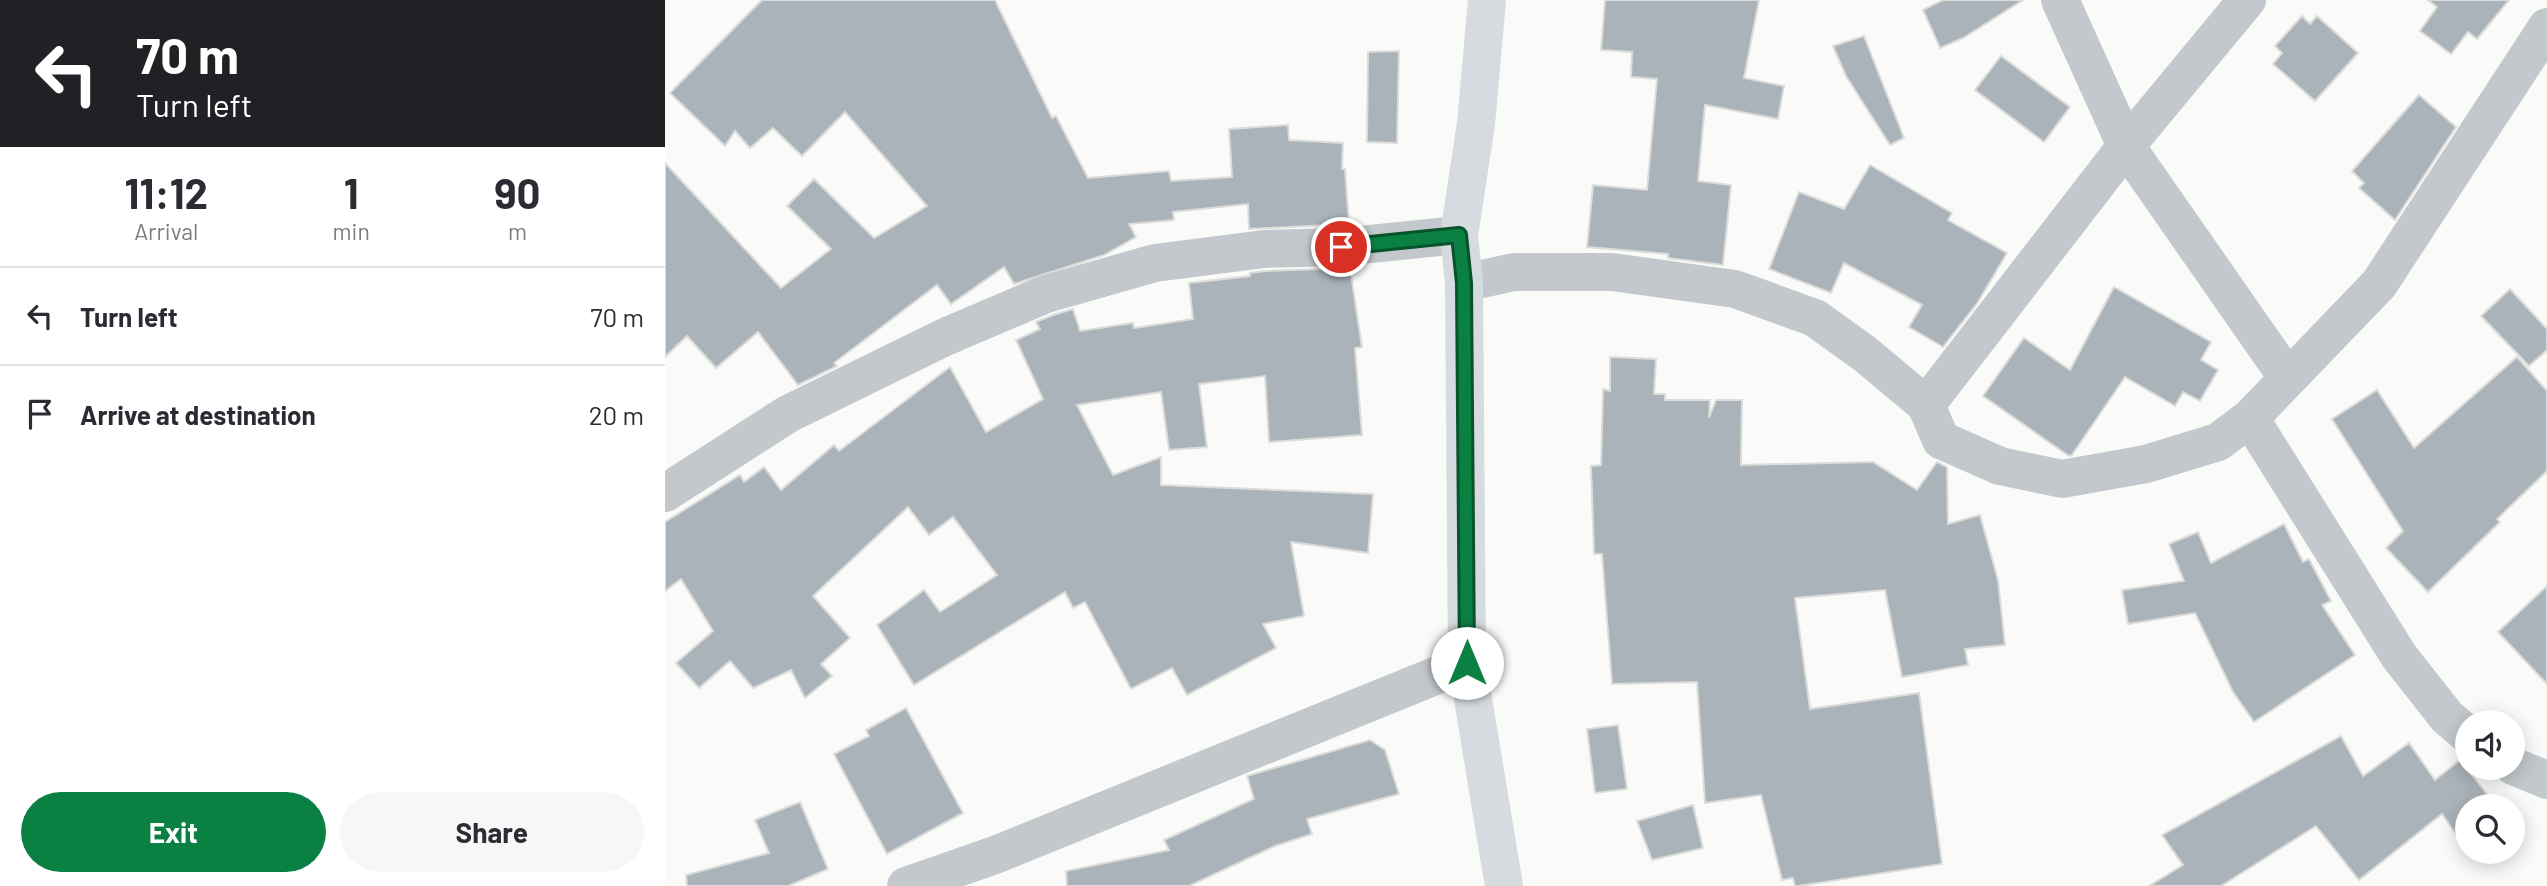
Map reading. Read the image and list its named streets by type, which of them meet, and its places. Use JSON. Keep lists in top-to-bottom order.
{
  "page": {
    "turn": ["70 m", "Turn left"],
    "eta": [
      "11:12",
      "Arrival",
      "1",
      "min",
      "90",
      "m"
    ],
    "list": [
      {
        "name": "Turn left",
        "value": "70 m"
      },
      {
        "name": "Arrive at destination",
        "value": "20 m"
      }
    ],
    "buttons": ["Exit", "Share"]
  }
}
